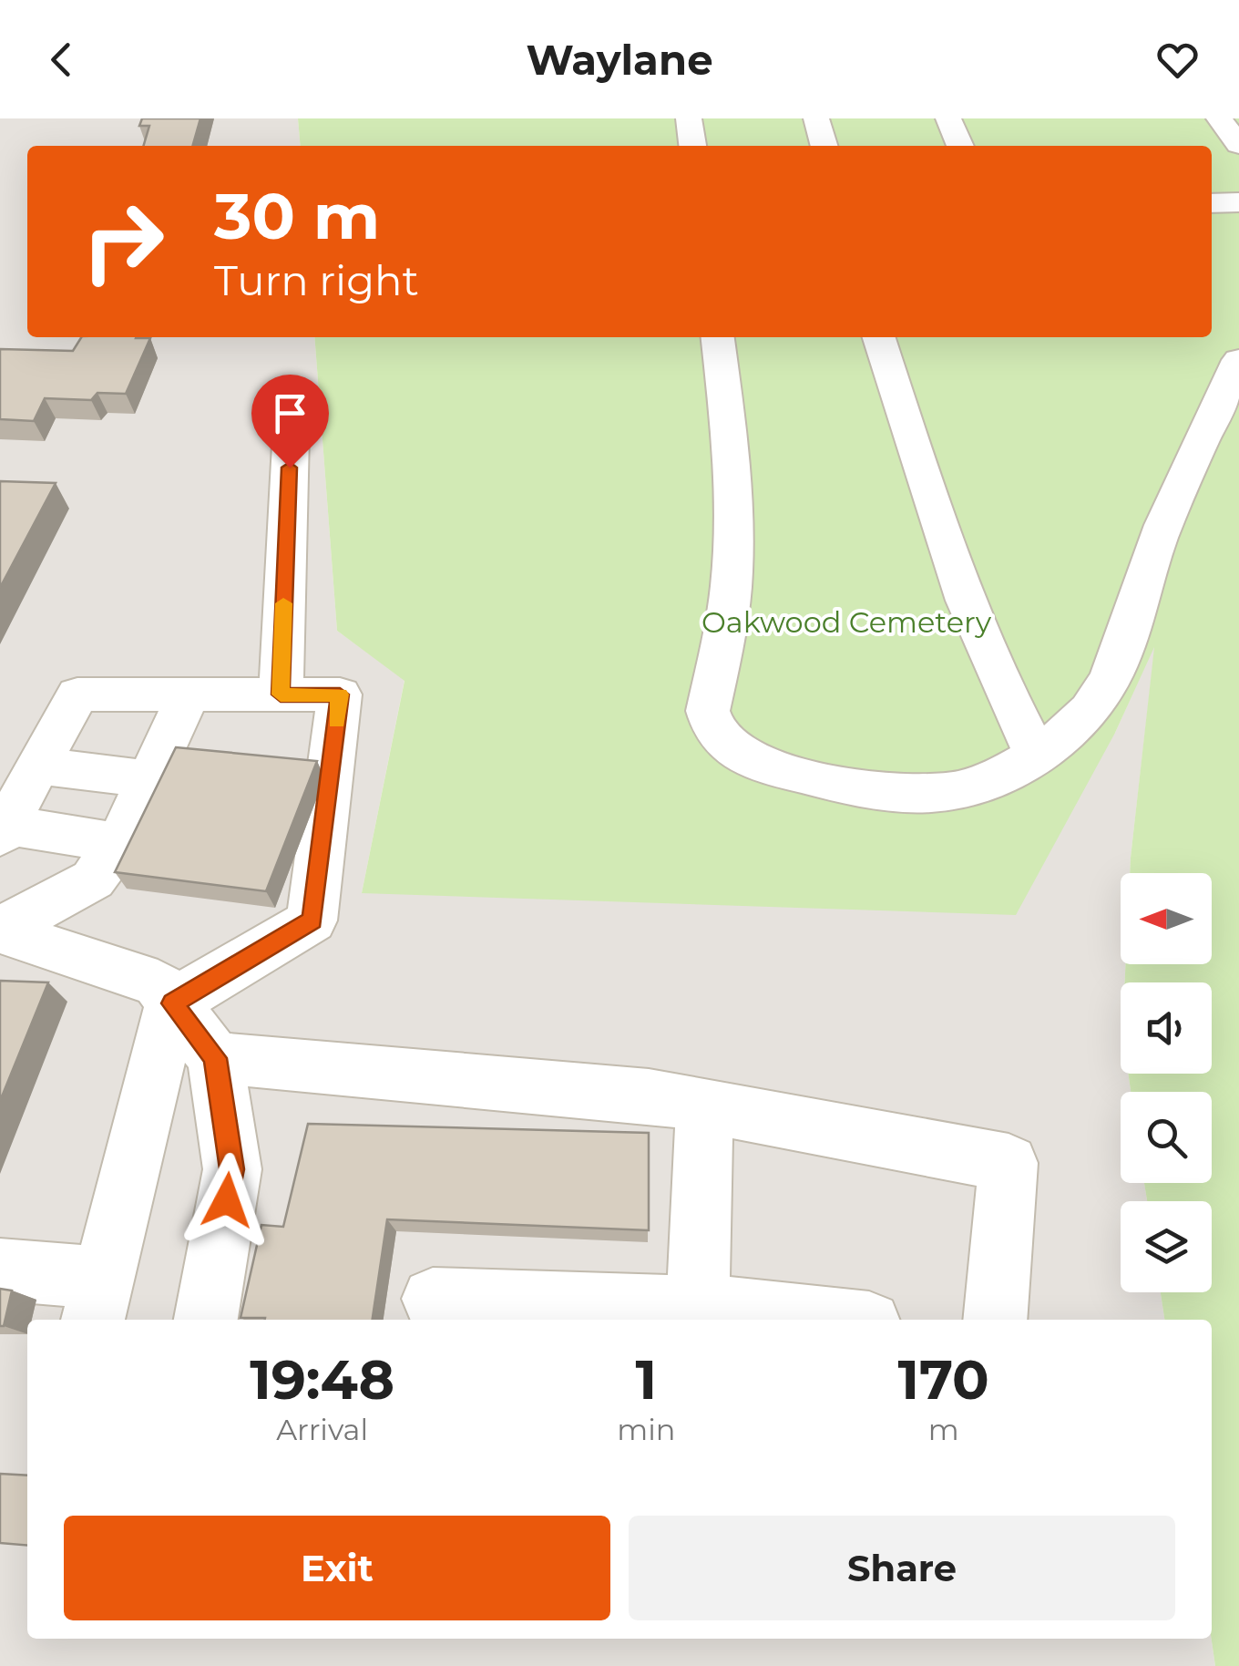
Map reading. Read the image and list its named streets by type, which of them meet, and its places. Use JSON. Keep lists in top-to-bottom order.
{
  "parks": ["Oakwood Cemetery"],
  "north": "left",
  "page": {
    "header": "Waylane",
    "turn": ["30 m", "Turn right"],
    "eta": [
      "19:48",
      "Arrival",
      "1",
      "min",
      "170",
      "m"
    ],
    "buttons": ["Exit", "Share"]
  }
}
